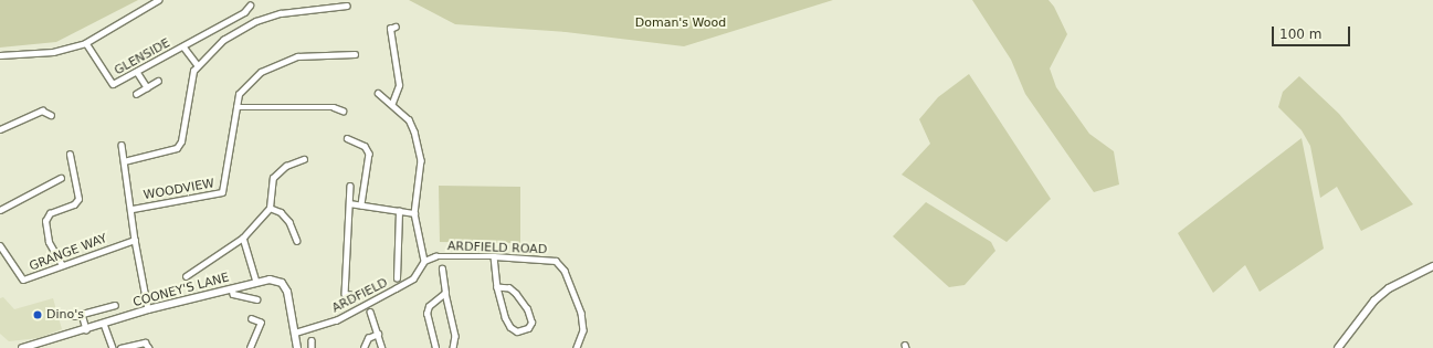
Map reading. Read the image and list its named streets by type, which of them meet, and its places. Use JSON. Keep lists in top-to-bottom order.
{
  "streets": {
    "street": [
      "GLENSIDE",
      "WOODVIEW",
      "ARDFIELD ROAD",
      "GRANGE WAY",
      "COONEY'S LANE",
      "ARDFIELD"
    ]
  },
  "crossings": [
    ["ARDFIELD ROAD", "ARDFIELD"],
    ["COONEY'S LANE", "ARDFIELD"]
  ],
  "parks": ["Doman's Wood"],
  "places": ["Dino's"],
  "scale_bar": "100 m"
}
